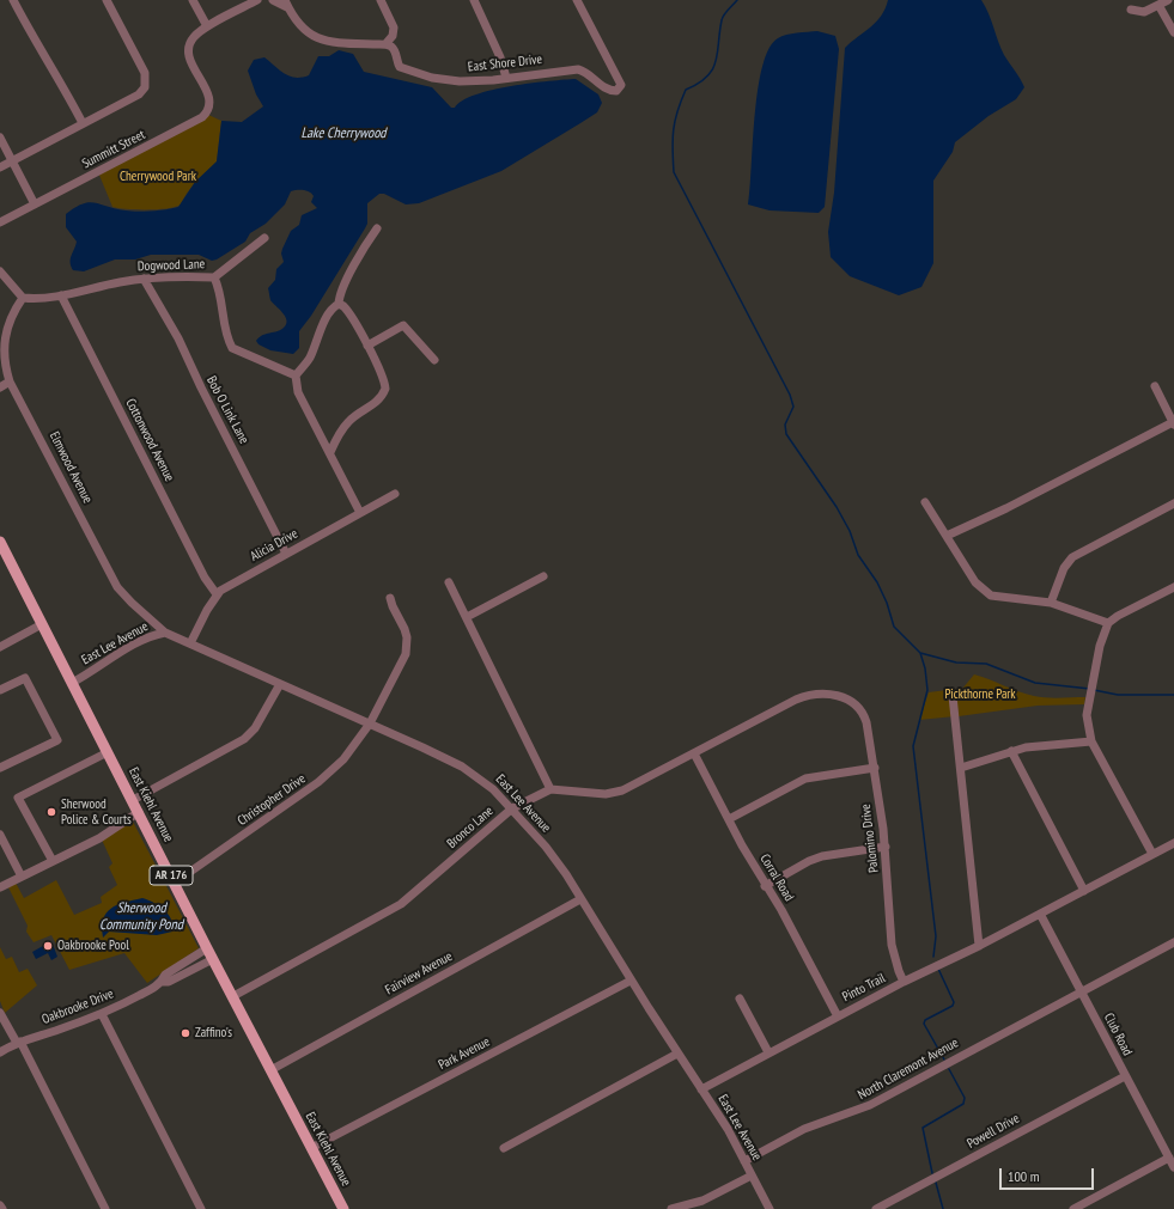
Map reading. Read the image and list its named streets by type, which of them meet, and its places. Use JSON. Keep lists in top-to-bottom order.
{
  "streets": {
    "main road": ["East Kiehl Avenue", "AR 176"],
    "street": [
      "East Shore Drive",
      "Summitt Street",
      "Dogwood Lane",
      "Bob O Link Lane",
      "Cottonwood Avenue",
      "Elmwood Avenue",
      "Alicia Drive",
      "East Lee Avenue",
      "Christopher Drive",
      "Bronco Lane",
      "Palomino Drive",
      "Corral Road",
      "Fairview Avenue",
      "Pinto Trail",
      "Oakbrooke Drive",
      "Club Road",
      "Park Avenue",
      "North Claremont Avenue",
      "Powell Drive"
    ]
  },
  "crossings": [
    ["Dogwood Lane", "Bob O Link Lane"],
    ["Dogwood Lane", "Cottonwood Avenue"],
    ["Dogwood Lane", "Elmwood Avenue"],
    ["Bob O Link Lane", "Alicia Drive"],
    ["Cottonwood Avenue", "Alicia Drive"],
    ["Elmwood Avenue", "East Lee Avenue"],
    ["East Lee Avenue", "Christopher Drive"],
    ["East Lee Avenue", "East Kiehl Avenue"],
    ["East Lee Avenue", "Bronco Lane"],
    ["East Lee Avenue", "Fairview Avenue"],
    ["East Lee Avenue", "Pinto Trail"],
    ["East Lee Avenue", "Park Avenue"],
    ["East Lee Avenue", "North Claremont Avenue"],
    ["Christopher Drive", "East Kiehl Avenue"],
    ["East Kiehl Avenue", "Bronco Lane"],
    ["East Kiehl Avenue", "Fairview Avenue"],
    ["East Kiehl Avenue", "Oakbrooke Drive"],
    ["East Kiehl Avenue", "Park Avenue"],
    ["Bronco Lane", "Palomino Drive"],
    ["Bronco Lane", "Corral Road"],
    ["Palomino Drive", "Pinto Trail"],
    ["Corral Road", "Pinto Trail"],
    ["Pinto Trail", "Club Road"],
    ["Club Road", "North Claremont Avenue"],
    ["Club Road", "Powell Drive"]
  ],
  "water": ["Lake Cherrywood", "Sherwood Community Pond"],
  "parks": ["Cherrywood Park", "Pickthorne Park"],
  "places": ["Sherwood Police & Courts", "Oakbrooke Pool", "Zaffino's"],
  "scale_bar": "100 m"
}
